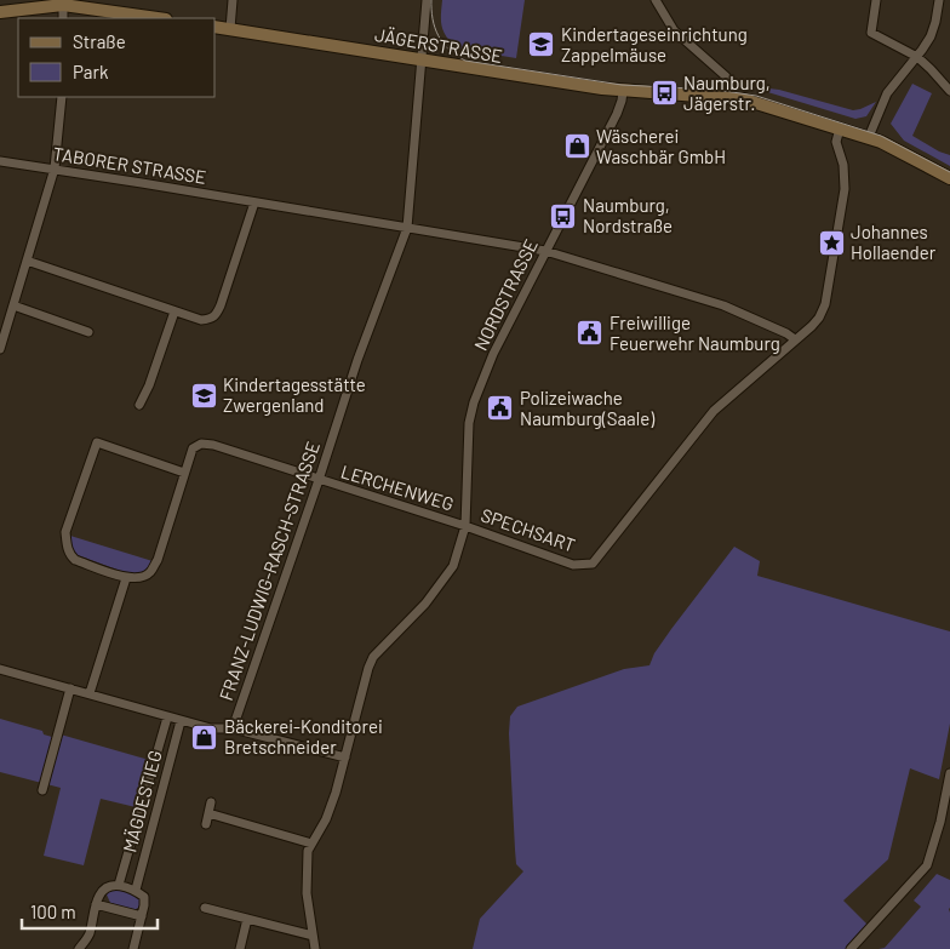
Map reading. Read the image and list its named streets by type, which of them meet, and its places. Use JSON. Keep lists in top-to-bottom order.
{
  "streets": {
    "main road": ["JÄGERSTRASSE"],
    "street": [
      "TABORER STRASSE",
      "NORDSTRASSE",
      "LERCHENWEG",
      "SPECHSART",
      "FRANZ-LUDWIG-RASCH-STRASSE",
      "MÄGDESTIEG"
    ]
  },
  "crossings": [
    ["JÄGERSTRASSE", "NORDSTRASSE"],
    ["JÄGERSTRASSE", "SPECHSART"],
    ["JÄGERSTRASSE", "FRANZ-LUDWIG-RASCH-STRASSE"],
    ["TABORER STRASSE", "NORDSTRASSE"],
    ["TABORER STRASSE", "SPECHSART"],
    ["TABORER STRASSE", "FRANZ-LUDWIG-RASCH-STRASSE"],
    ["NORDSTRASSE", "LERCHENWEG"],
    ["NORDSTRASSE", "SPECHSART"],
    ["LERCHENWEG", "SPECHSART"],
    ["LERCHENWEG", "FRANZ-LUDWIG-RASCH-STRASSE"]
  ],
  "places": {
    "school or university": ["Kindertageseinrichtung Zappelmäuse", "Kindertagesstätte Zwergenland"],
    "bus stop": ["Naumburg, Jägerstr.", "Naumburg, Nordstraße"],
    "shop": ["Wäscherei Waschbär GmbH", "Bäckerei-Konditorei Bretschneider"],
    "place": ["Johannes Hollaender"],
    "public building": ["Freiwillige Feuerwehr Naumburg", "Polizeiwache Naumburg(Saale)"]
  },
  "legend": ["Straße", "Park"],
  "scale_bar": "100 m"
}
